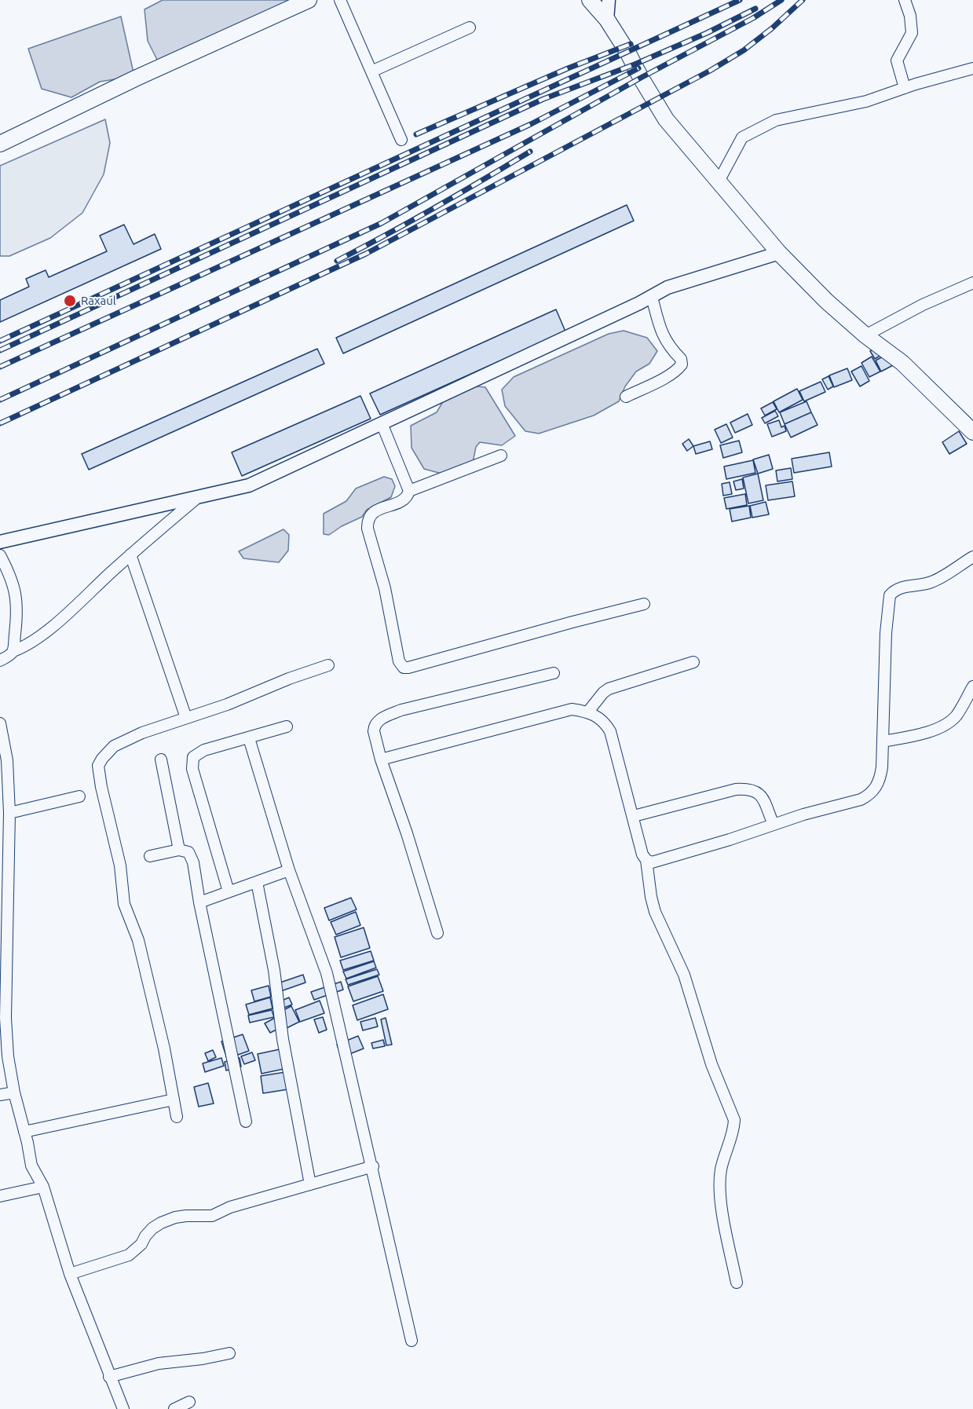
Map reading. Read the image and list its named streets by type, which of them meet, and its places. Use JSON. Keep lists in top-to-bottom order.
{
  "places": ["Raxaul"]
}
